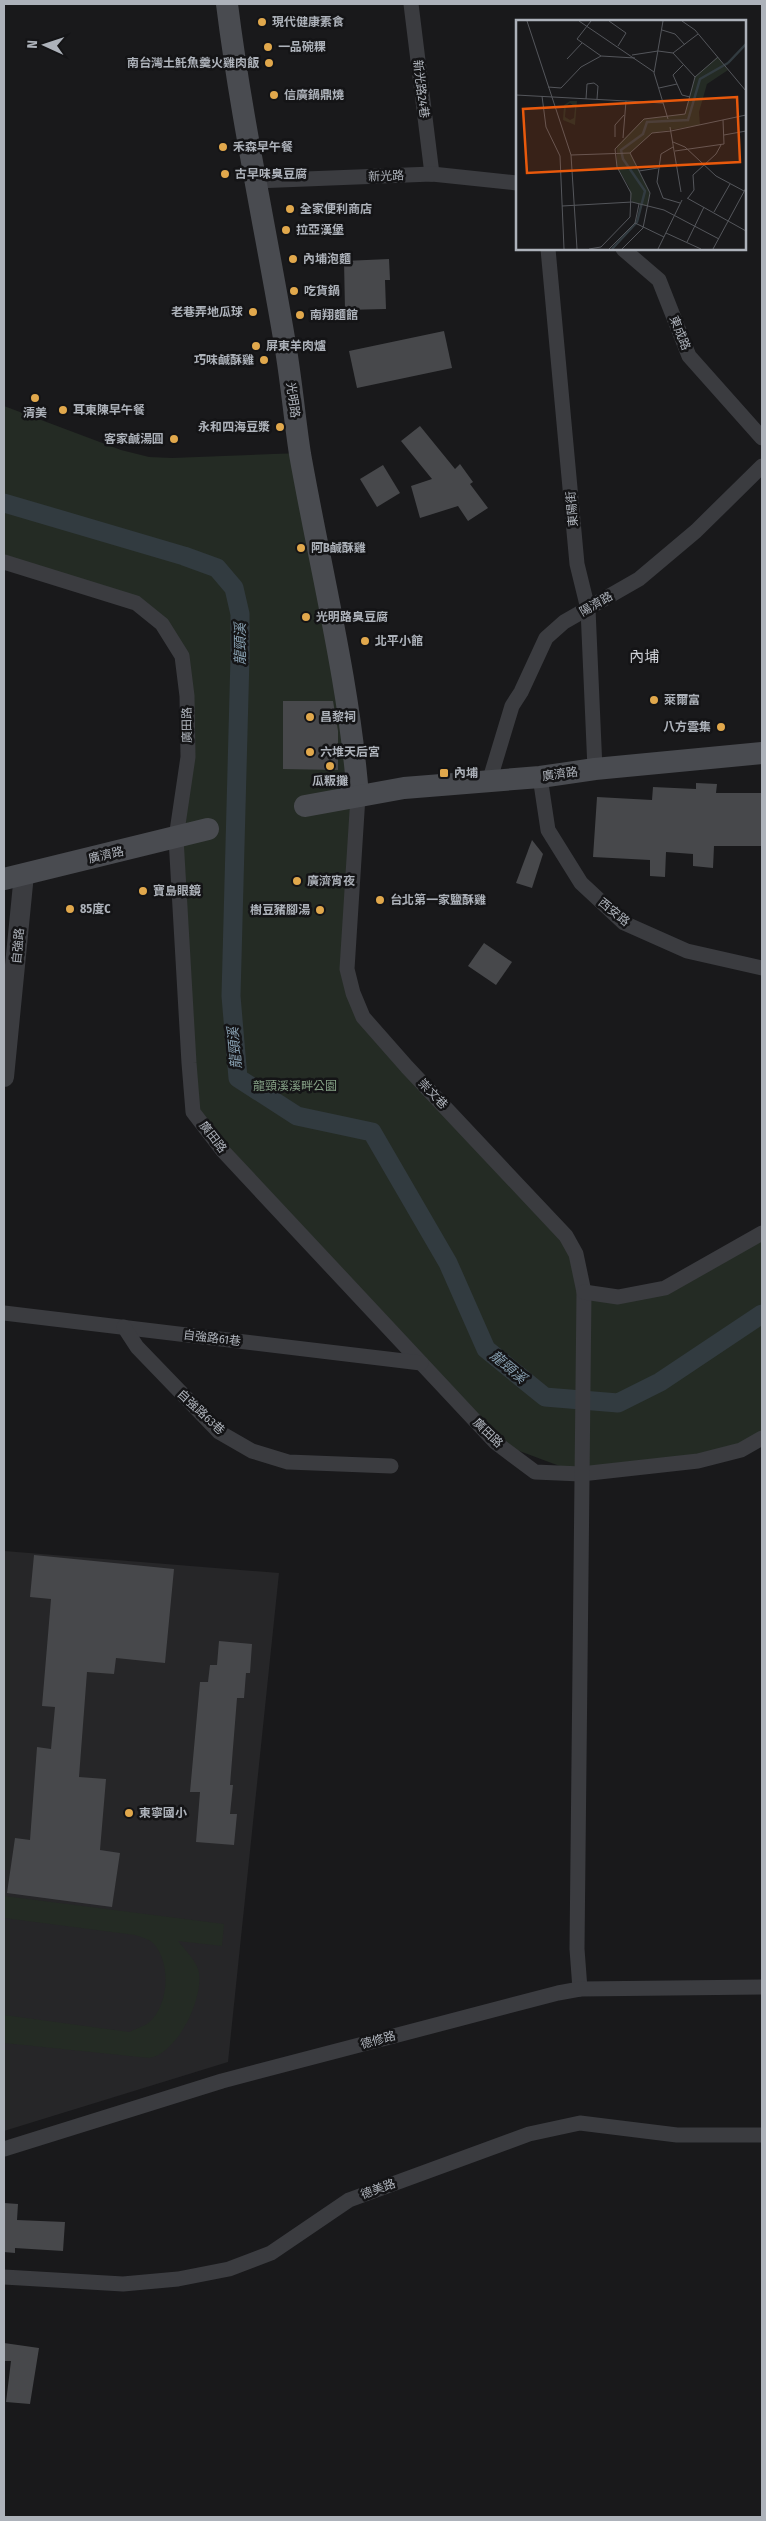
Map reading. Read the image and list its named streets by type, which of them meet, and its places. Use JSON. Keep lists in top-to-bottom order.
{
  "streets": {
    "main road": ["光明路", "廣濟路"],
    "street": [
      "新光路24巷",
      "新光路",
      "東成路",
      "東陽街",
      "陽濟路",
      "廣田路",
      "西安路",
      "自強路",
      "崇文巷",
      "自強路61巷",
      "自強路63巷",
      "德修路",
      "德美路"
    ]
  },
  "crossings": [
    ["新光路24巷", "新光路"],
    ["新光路", "光明路"],
    ["光明路", "廣濟路"],
    ["光明路", "崇文巷"],
    ["東陽街", "陽濟路"],
    ["東陽街", "廣濟路"],
    ["陽濟路", "廣濟路"],
    ["廣田路", "廣濟路"],
    ["廣田路", "崇文巷"],
    ["廣田路", "自強路61巷"],
    ["廣濟路", "西安路"],
    ["廣濟路", "自強路"],
    ["廣濟路", "崇文巷"],
    ["崇文巷", "德修路"],
    ["自強路61巷", "自強路63巷"]
  ],
  "districts": ["內埔"],
  "water": ["龍頸溪"],
  "parks": ["龍頸溪溪畔公園"],
  "places": {
    "other": [
      "現代健康素食",
      "一品碗粿",
      "南台灣土魠魚羹火雞肉飯",
      "信廣鍋鼎燒",
      "禾森早午餐",
      "古早味臭豆腐",
      "全家便利商店",
      "拉亞漢堡",
      "內埔泡麵",
      "吃貨鍋",
      "老巷弄地瓜球",
      "南翔麵館",
      "屏東羊肉爐",
      "巧味鹹酥雞",
      "清美",
      "耳東陳早午餐",
      "永和四海豆漿",
      "客家鹹湯圓",
      "阿B鹹酥雞",
      "光明路臭豆腐",
      "北平小館",
      "萊爾富",
      "昌黎祠",
      "八方雲集",
      "六堆天后宮",
      "瓜粄攤",
      "廣濟宵夜",
      "寶島眼鏡",
      "台北第一家鹽酥雞",
      "85度C",
      "樹豆豬腳湯",
      "東寧國小"
    ],
    "transit": ["內埔"]
  },
  "north": "left"
}
